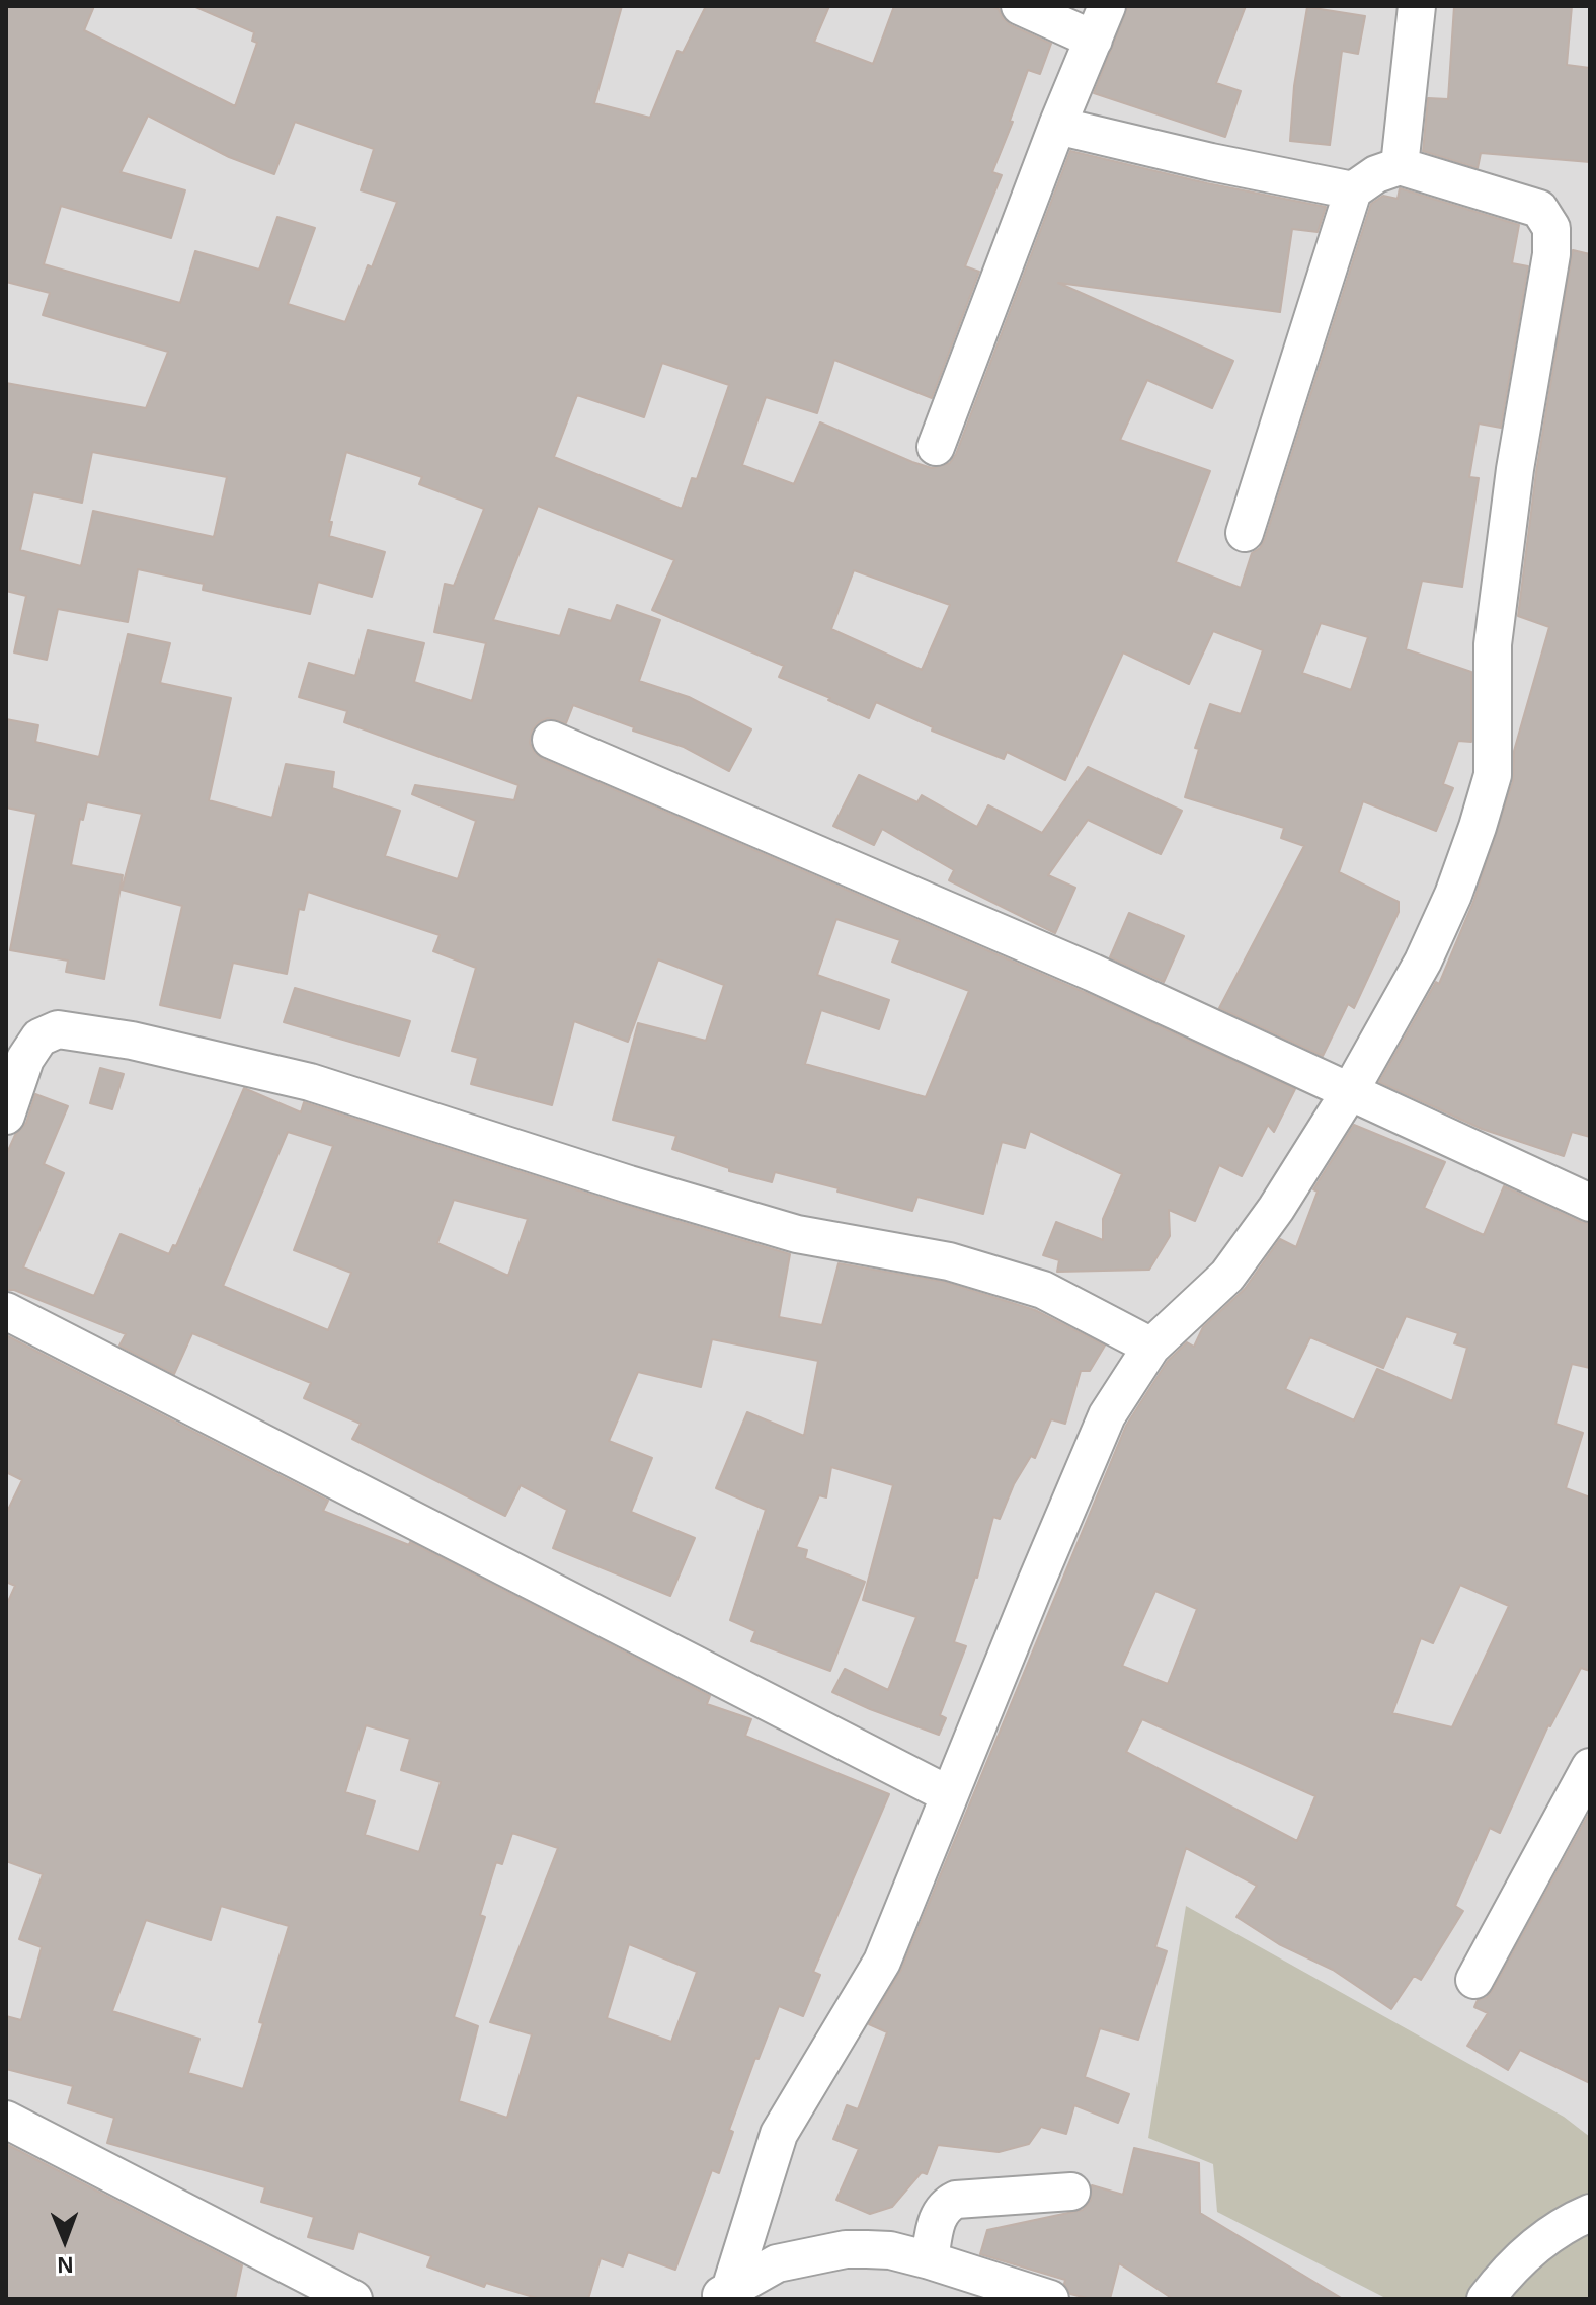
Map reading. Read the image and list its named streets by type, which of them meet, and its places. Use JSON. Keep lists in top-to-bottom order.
{
  "north": "bottom"
}
